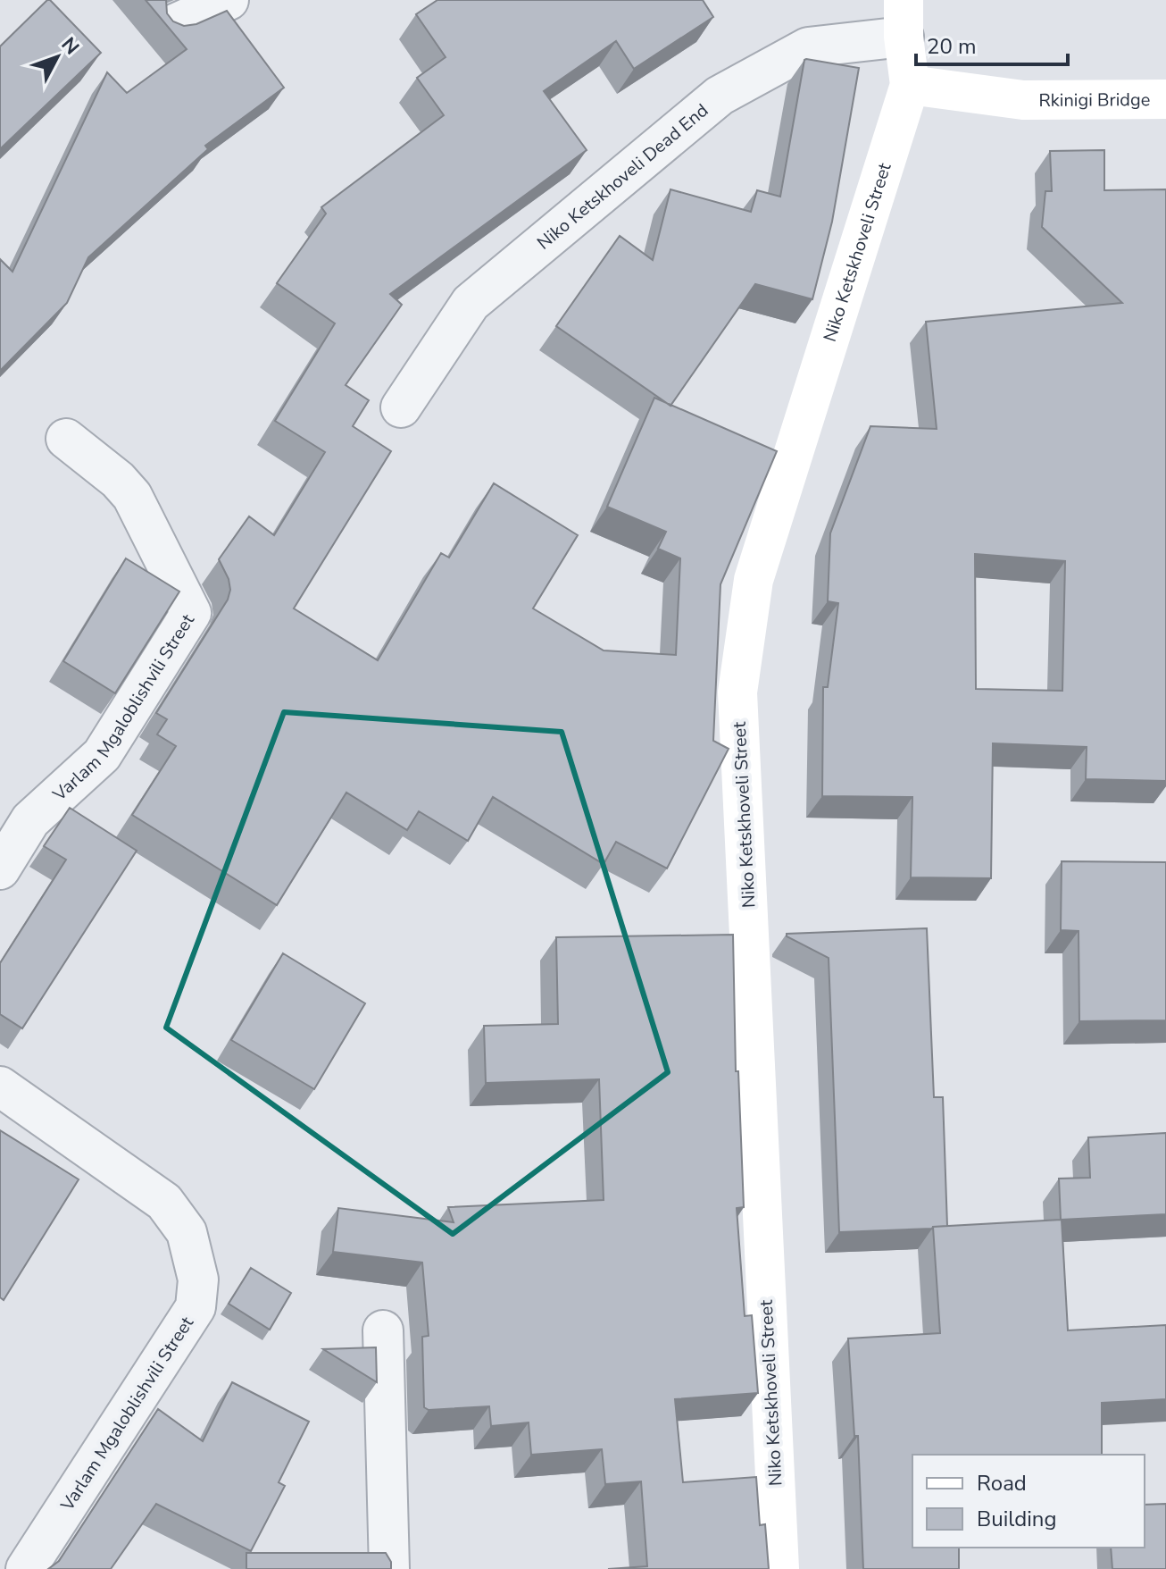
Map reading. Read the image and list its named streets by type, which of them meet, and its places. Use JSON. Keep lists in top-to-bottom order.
{
  "streets": {
    "main road": ["Rkinigi Bridge", "Niko Ketskhoveli Street"],
    "street": ["Niko Ketskhoveli Dead End", "Varlam Mgaloblishvili Street"]
  },
  "crossings": [
    ["Rkinigi Bridge", "Niko Ketskhoveli Street"],
    ["Niko Ketskhoveli Dead End", "Niko Ketskhoveli Street"]
  ],
  "legend": ["Road", "Building"],
  "scale_bar": "20 m",
  "north": "top right"
}
